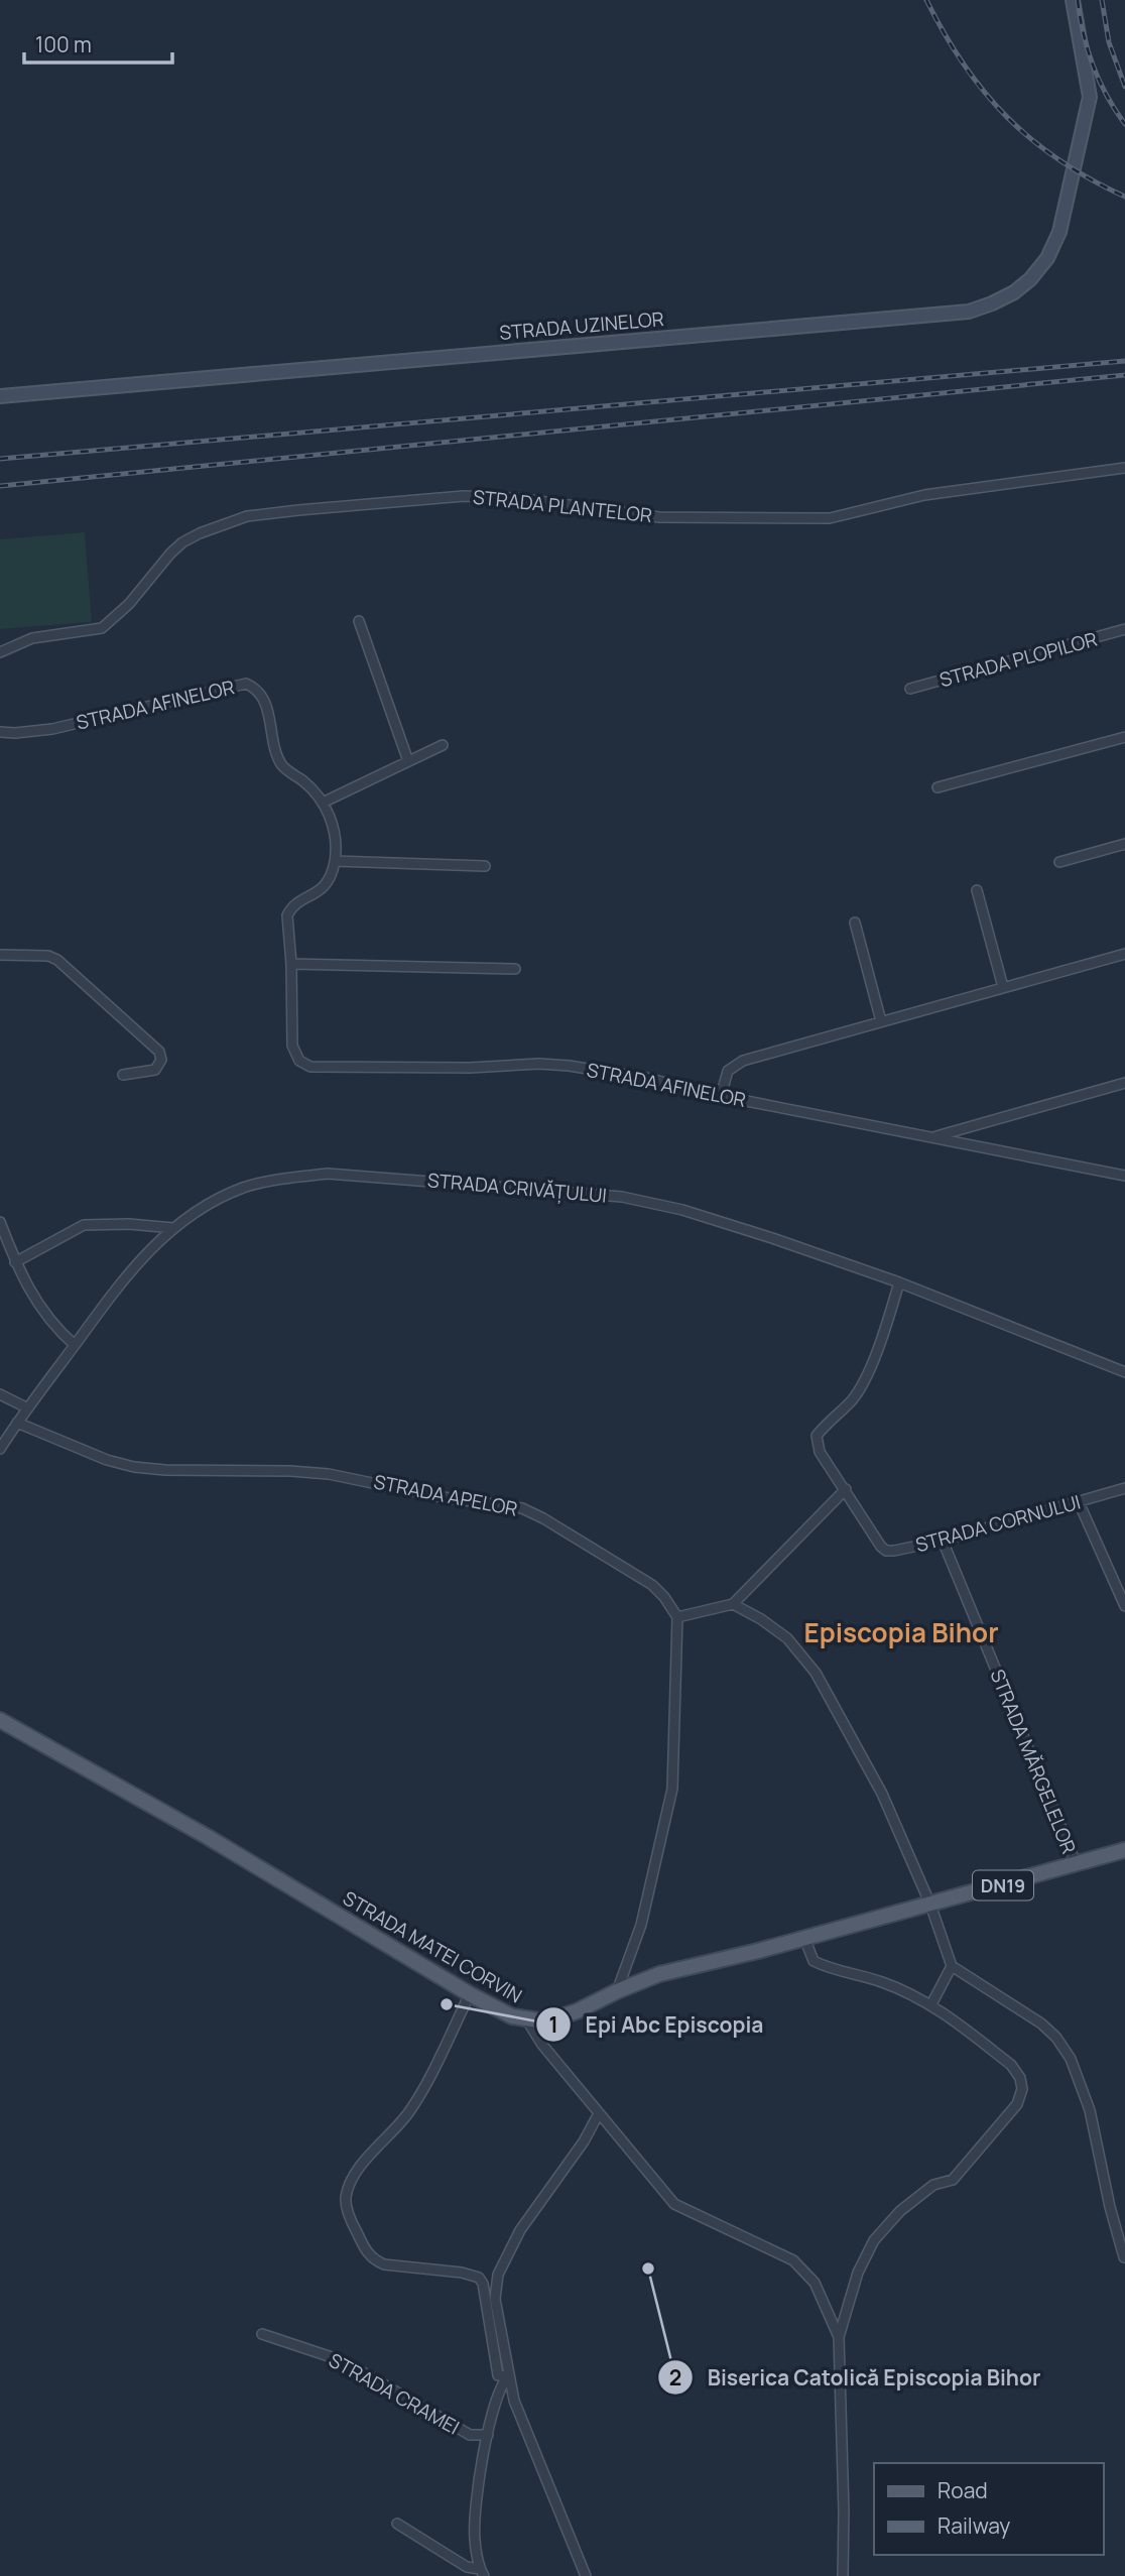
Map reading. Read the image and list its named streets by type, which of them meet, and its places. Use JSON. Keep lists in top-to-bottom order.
{
  "streets": {
    "main road": ["DN19", "STRADA MATEI CORVIN"],
    "street": [
      "STRADA UZINELOR",
      "STRADA PLANTELOR",
      "STRADA PLOPILOR",
      "STRADA AFINELOR",
      "STRADA CRIVĂȚULUI",
      "STRADA APELOR",
      "STRADA CORNULUI",
      "STRADA MĂRGELELOR",
      "STRADA CRAMEI"
    ]
  },
  "crossings": [
    ["STRADA CRIVĂȚULUI", "STRADA APELOR"],
    ["STRADA CRIVĂȚULUI", "STRADA CORNULUI"],
    ["STRADA CORNULUI", "STRADA MĂRGELELOR"],
    ["STRADA MĂRGELELOR", "STRADA MATEI CORVIN"]
  ],
  "districts": ["Episcopia Bihor"],
  "places": ["Epi Abc Episcopia", "Biserica Catolică Episcopia Bihor"],
  "legend": ["Road", "Railway"],
  "scale_bar": "100 m"
}
